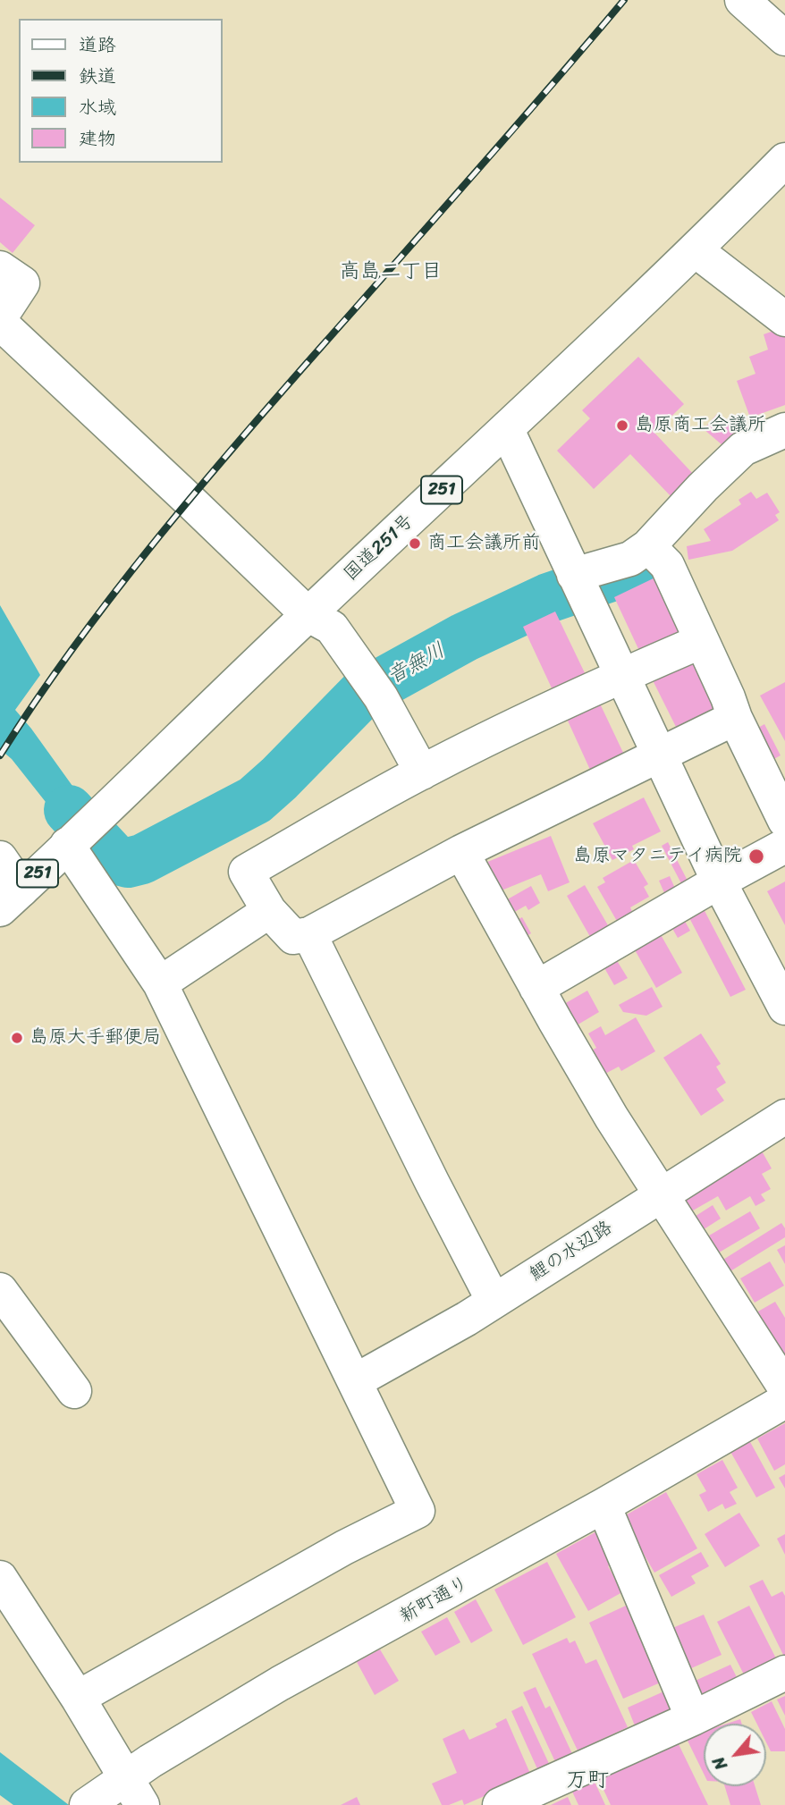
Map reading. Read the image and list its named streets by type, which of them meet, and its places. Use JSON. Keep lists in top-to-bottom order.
{
  "streets": {
    "main road": [
      "251",
      "国道251号",
      "鯉の水辺路",
      "新町通り"
    ]
  },
  "districts": ["高島二丁目", "万町"],
  "water": ["音無川"],
  "places": [
    "島原商工会議所",
    "商工会議所前",
    "島原マタニテイ病院",
    "島原大手郵便局"
  ],
  "legend": [
    "道路",
    "鉄道",
    "水域",
    "建物"
  ],
  "north": "bottom left"
}
